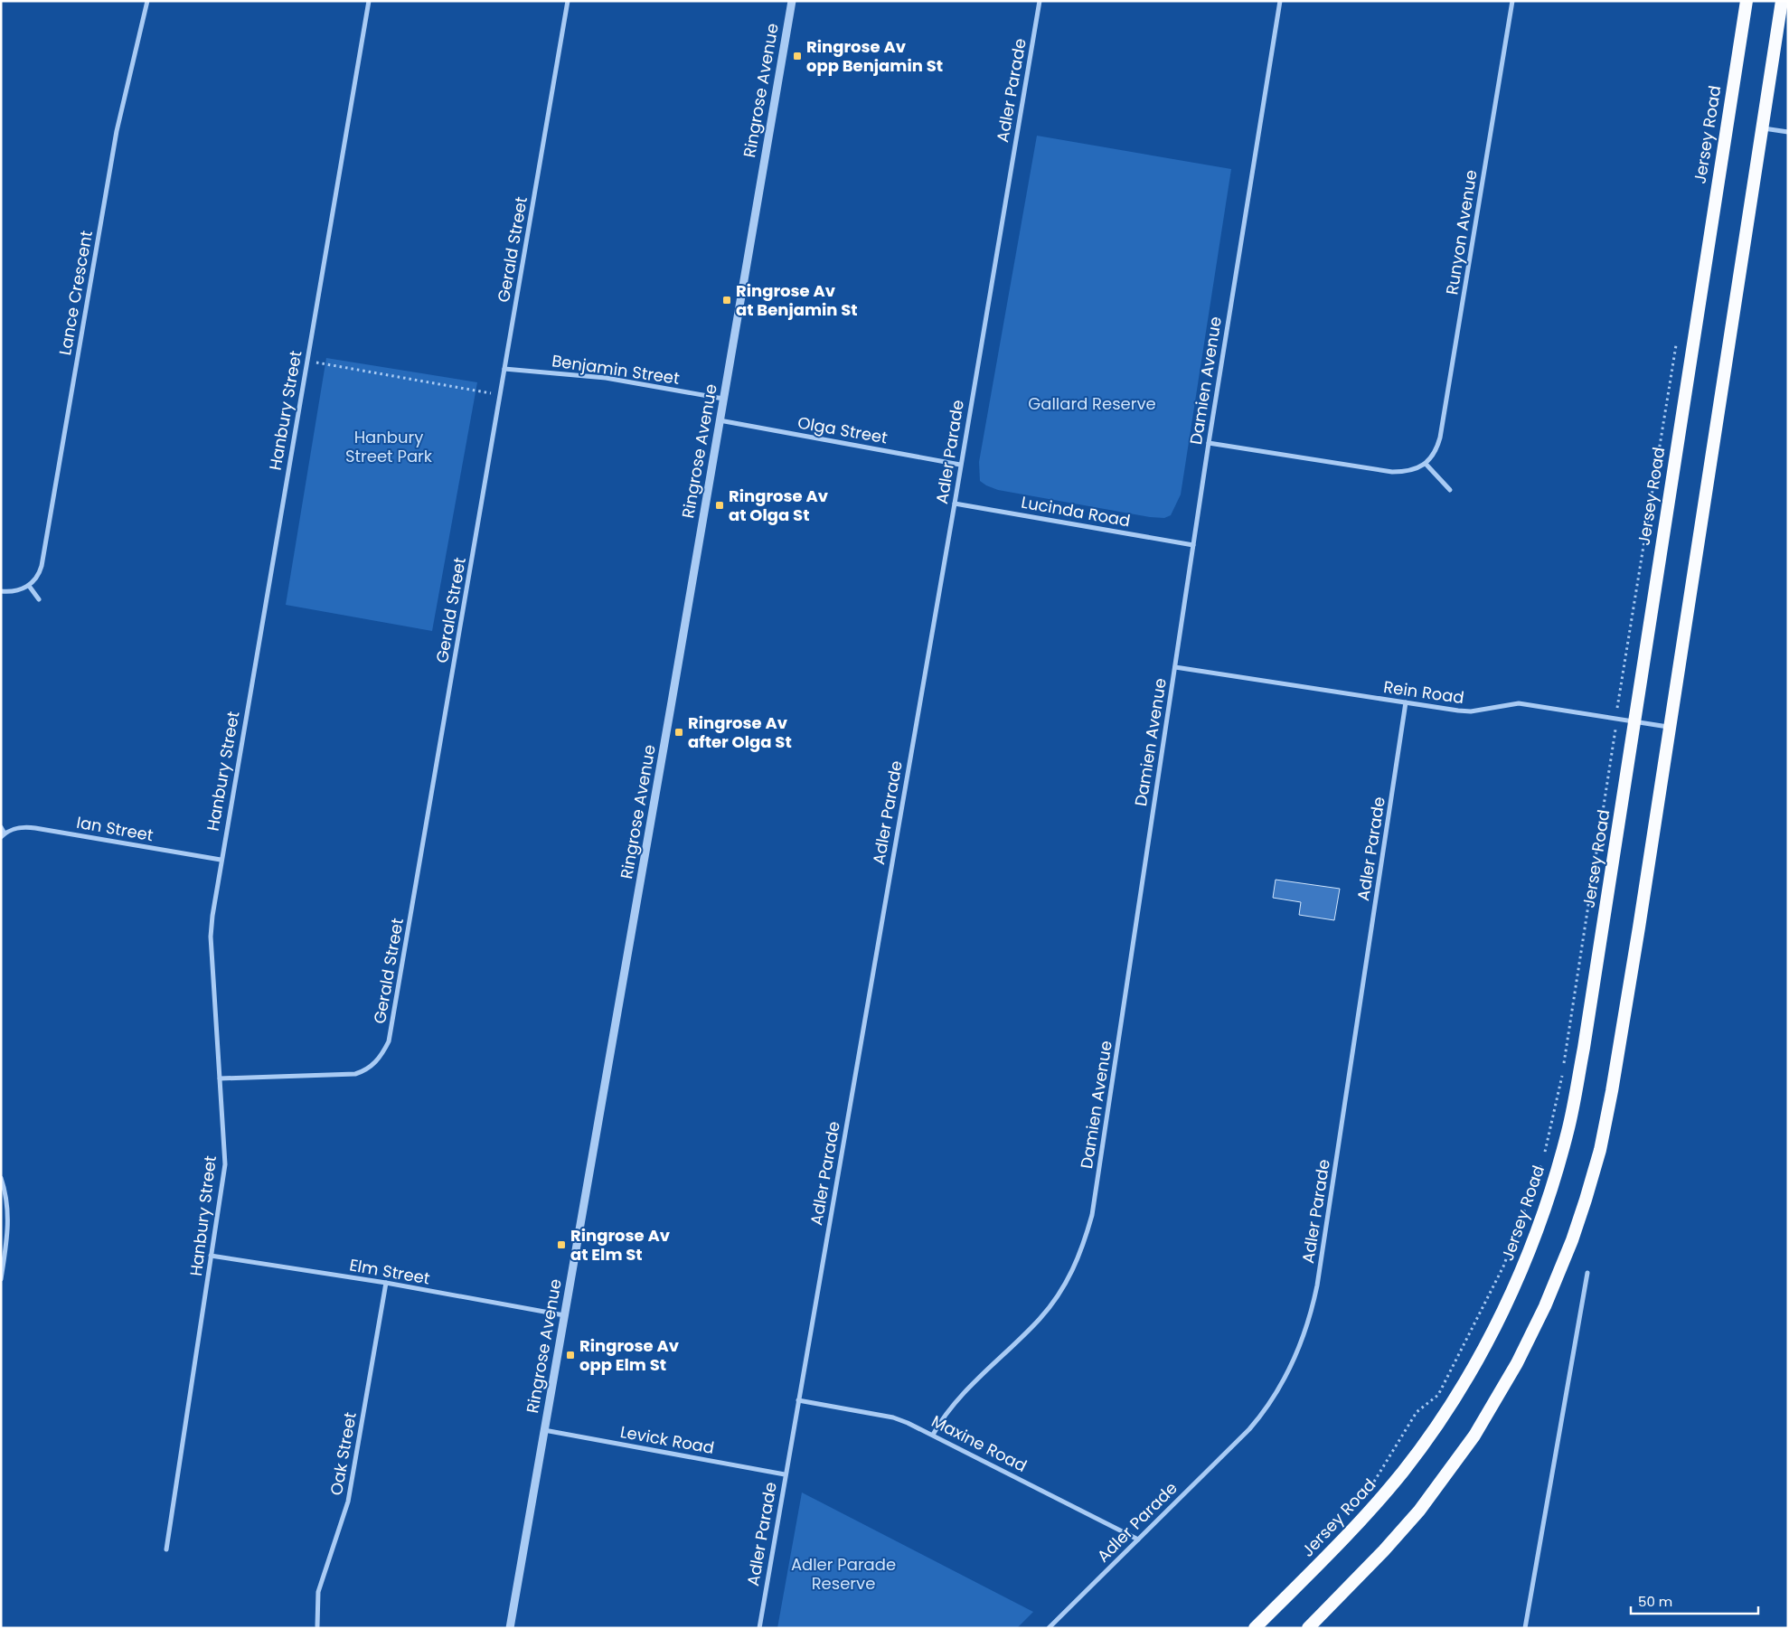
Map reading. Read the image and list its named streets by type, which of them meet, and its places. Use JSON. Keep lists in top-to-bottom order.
{
  "streets": {
    "highway": ["Jersey Road"],
    "street": [
      "Ringrose Avenue",
      "Adler Parade",
      "Runyon Avenue",
      "Gerald Street",
      "Lance Crescent",
      "Benjamin Street",
      "Damien Avenue",
      "Hanbury Street",
      "Olga Street",
      "Lucinda Road",
      "Rein Road",
      "Ian Street",
      "Elm Street",
      "Levick Road",
      "Maxine Road",
      "Oak Street"
    ]
  },
  "crossings": [
    ["Ringrose Avenue", "Benjamin Street"],
    ["Ringrose Avenue", "Olga Street"],
    ["Ringrose Avenue", "Elm Street"],
    ["Ringrose Avenue", "Levick Road"],
    ["Adler Parade", "Olga Street"],
    ["Adler Parade", "Lucinda Road"],
    ["Adler Parade", "Rein Road"],
    ["Adler Parade", "Levick Road"],
    ["Adler Parade", "Maxine Road"],
    ["Jersey Road", "Rein Road"],
    ["Gerald Street", "Benjamin Street"],
    ["Gerald Street", "Hanbury Street"],
    ["Damien Avenue", "Lucinda Road"],
    ["Damien Avenue", "Rein Road"],
    ["Damien Avenue", "Maxine Road"],
    ["Hanbury Street", "Ian Street"],
    ["Hanbury Street", "Elm Street"],
    ["Elm Street", "Oak Street"]
  ],
  "parks": ["Gallard Reserve", "Hanbury Street Park", "Adler Parade Reserve"],
  "places": {
    "transit": [
      "Ringrose Av opp Benjamin St",
      "Ringrose Av at Benjamin St",
      "Ringrose Av at Olga St",
      "Ringrose Av after Olga St",
      "Ringrose Av at Elm St",
      "Ringrose Av opp Elm St"
    ]
  },
  "scale_bar": "50 m"
}
